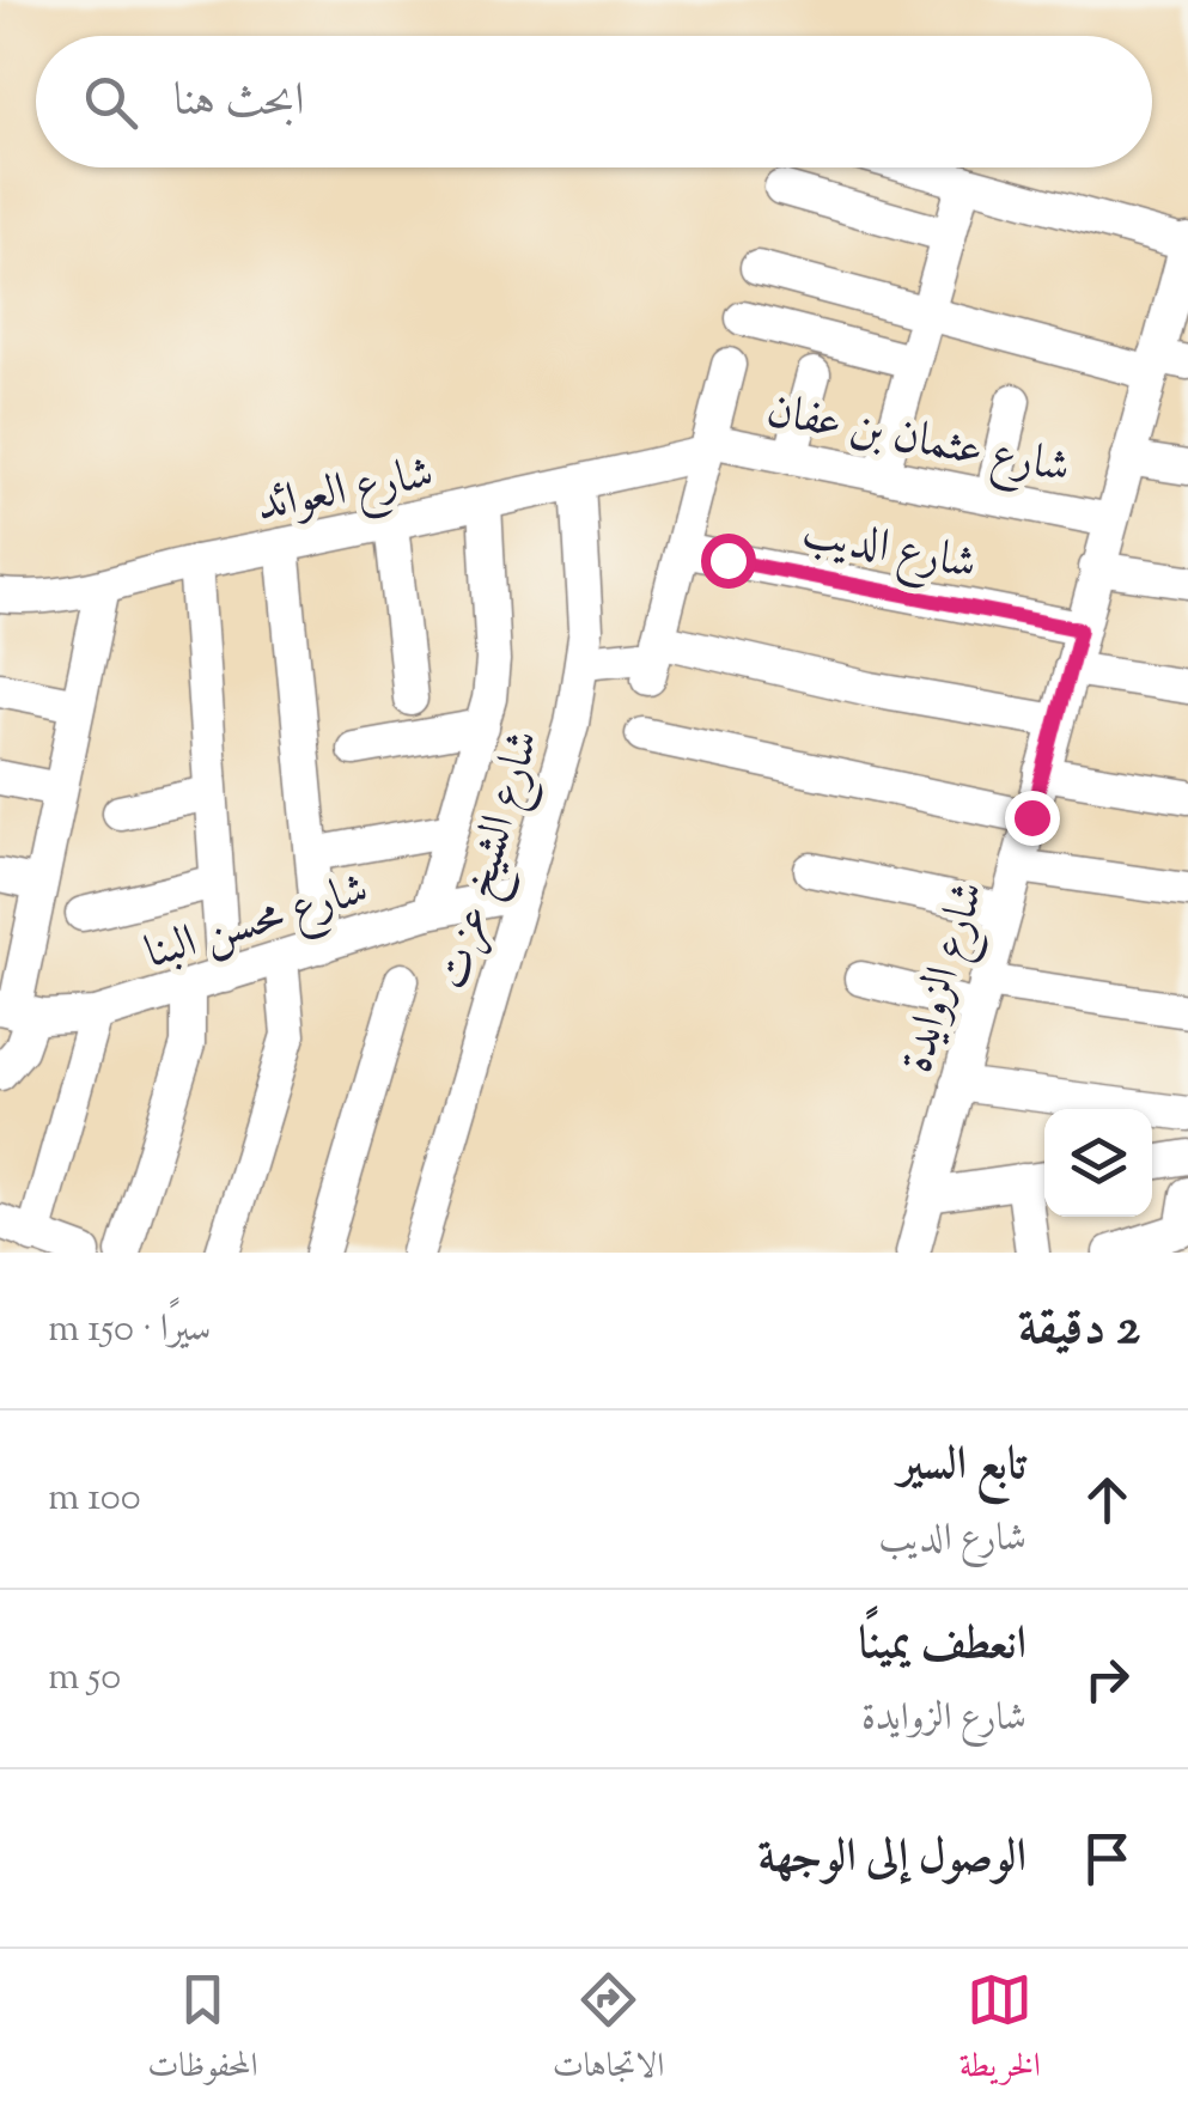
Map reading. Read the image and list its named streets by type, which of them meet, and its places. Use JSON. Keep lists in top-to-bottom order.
{
  "streets": {
    "street": [
      "شارع عثمان بن عفان",
      "شارع العوائد",
      "شارع الديب",
      "شارع الشيخ عزت",
      "شارع محسن البنا",
      "شارع الزوايدة"
    ]
  },
  "crossings": [
    ["شارع عثمان بن عفان", "شارع العوائد"],
    ["شارع عثمان بن عفان", "شارع الزوايدة"],
    ["شارع العوائد", "شارع الشيخ عزت"],
    ["شارع الديب", "شارع الزوايدة"],
    ["شارع الشيخ عزت", "شارع محسن البنا"]
  ],
  "page": {
    "search": "ابحث هنا",
    "heading": ["2 دقيقة", "سيرًا · 150 m"],
    "list": [
      ["تابع السير", "شارع الديب", "100 m"],
      ["انعطف يمينًا", "شارع الزوايدة", "50 m"],
      "الوصول إلى الوجهة"
    ],
    "nav": ["الخريطة", "الاتجاهات", "المحفوظات"]
  }
}
